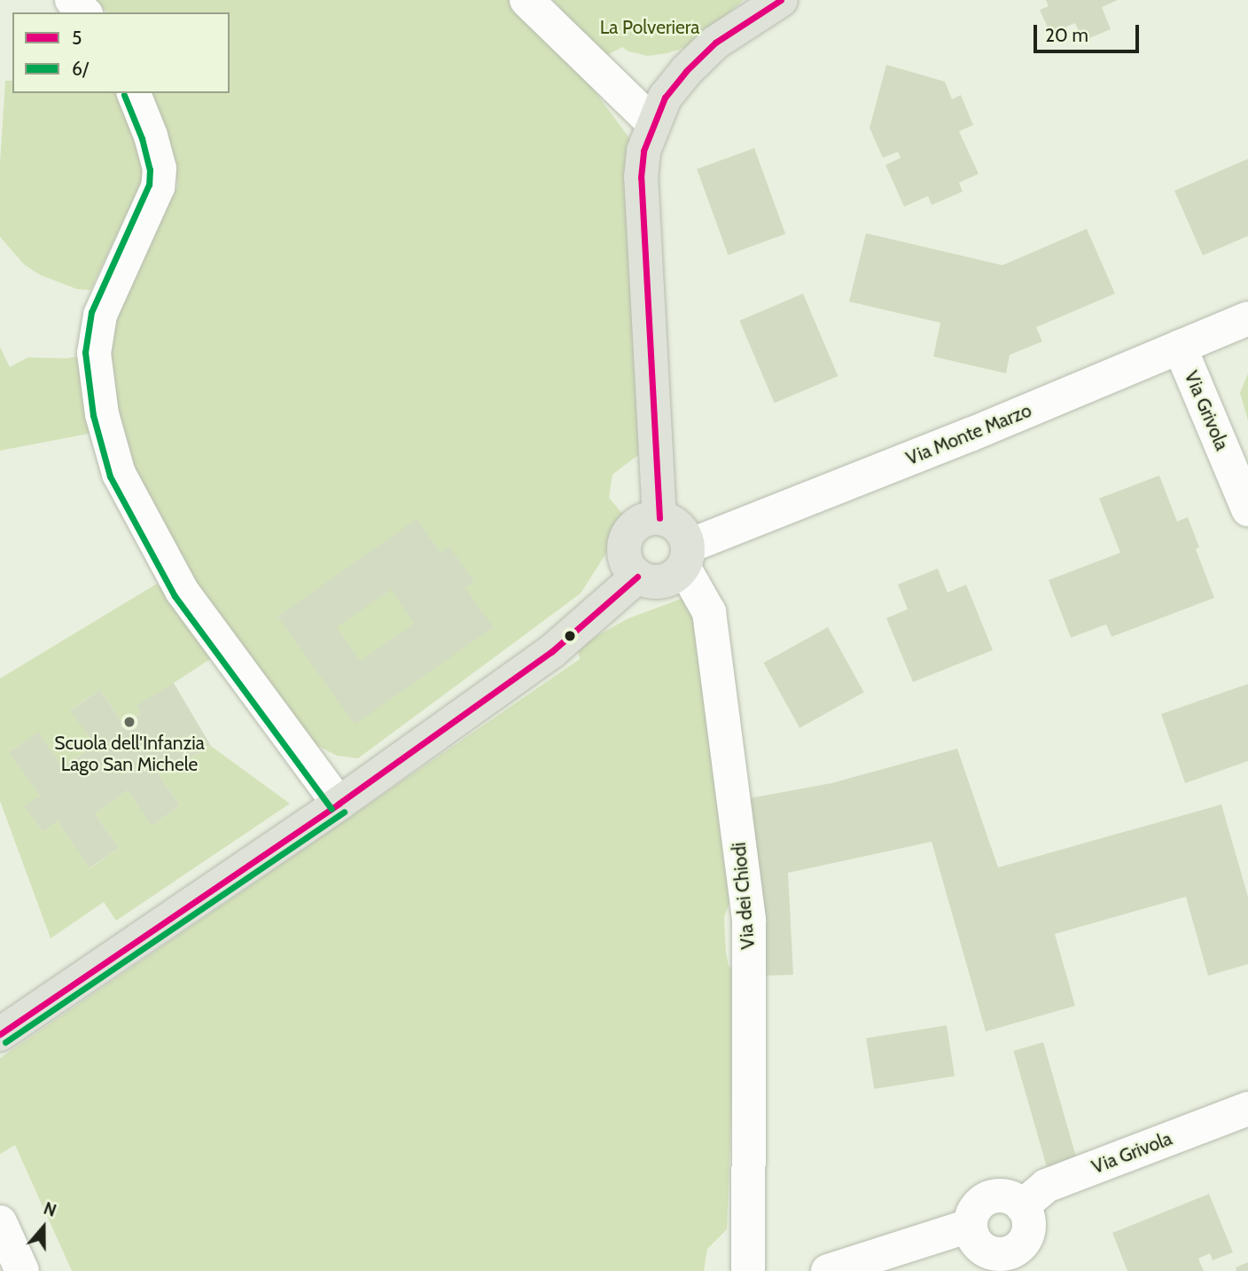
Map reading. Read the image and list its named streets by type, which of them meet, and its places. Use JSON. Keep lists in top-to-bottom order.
{
  "streets": {
    "street": ["Via Grivola", "Via Monte Marzo", "Via dei Chiodi"]
  },
  "crossings": [
    ["Via Grivola", "Via Monte Marzo"],
    ["Via Monte Marzo", "Via dei Chiodi"]
  ],
  "parks": ["La Polveriera"],
  "places": ["Scuola dell'Infanzia Lago San Michele"],
  "lines": ["transit line 5", "transit line 6/"],
  "legend": ["5", "6/"],
  "scale_bar": "20 m",
  "north": "top"
}
